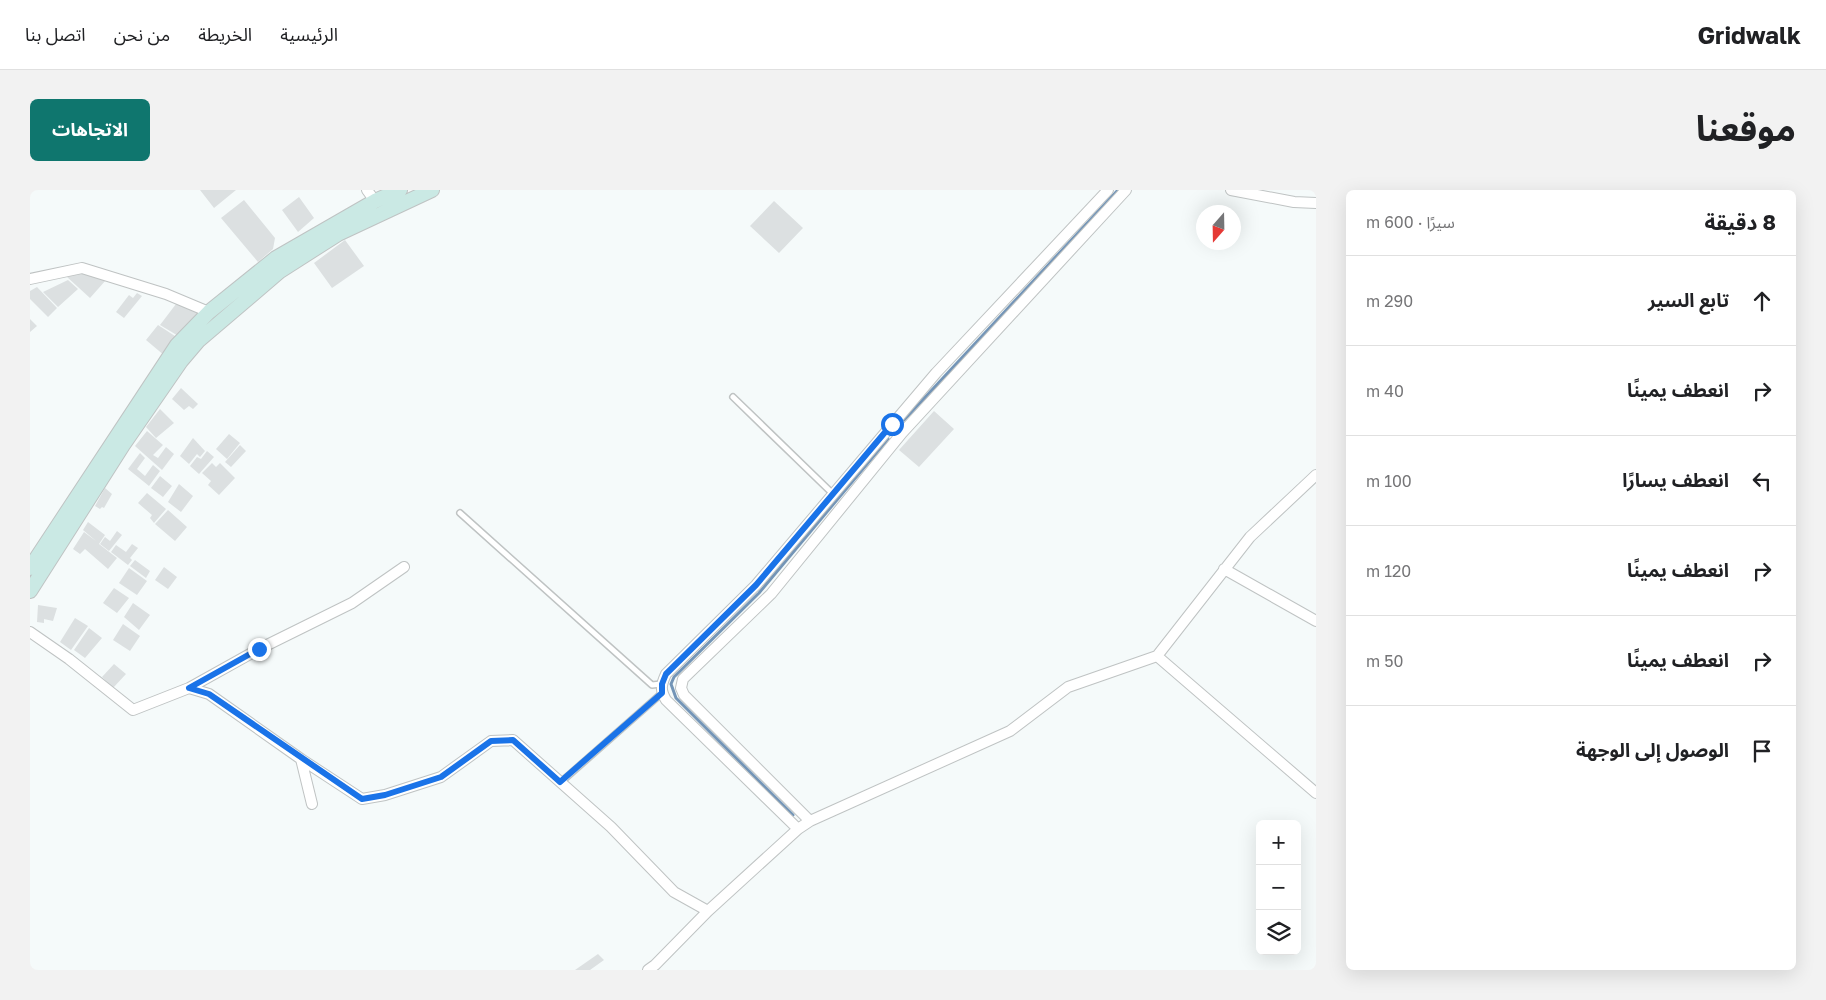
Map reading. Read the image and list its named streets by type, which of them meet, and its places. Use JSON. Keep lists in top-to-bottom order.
{
  "north": "bottom",
  "page": {
    "header": "Gridwalk",
    "nav": [
      "الرئيسية",
      "الخريطة",
      "من نحن",
      "اتصل بنا"
    ],
    "title": "موقعنا",
    "buttons": "الاتجاهات",
    "heading": ["8 دقيقة", "سيرًا · 600 m"],
    "list": [
      ["تابع السير", "290 m"],
      ["انعطف يمينًا", "40 m"],
      ["انعطف يسارًا", "100 m"],
      ["انعطف يمينًا", "120 m"],
      ["انعطف يمينًا", "50 m"],
      "الوصول إلى الوجهة"
    ],
    "map_buttons": ["+", "−"]
  }
}
